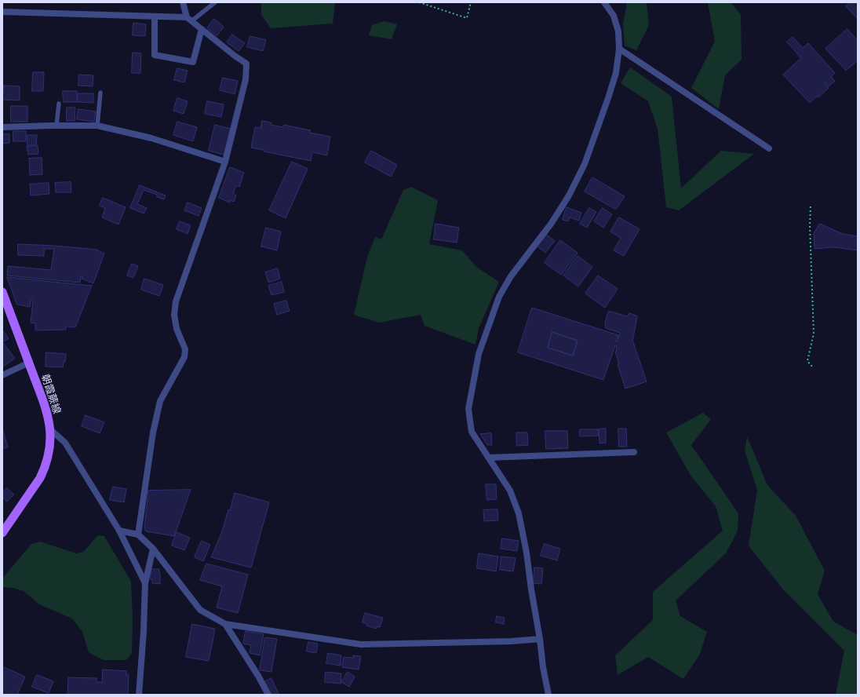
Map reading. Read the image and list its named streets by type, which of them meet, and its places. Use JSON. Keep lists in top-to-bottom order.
{
  "streets": {
    "main road": ["朝霞蕨線"]
  }
}
